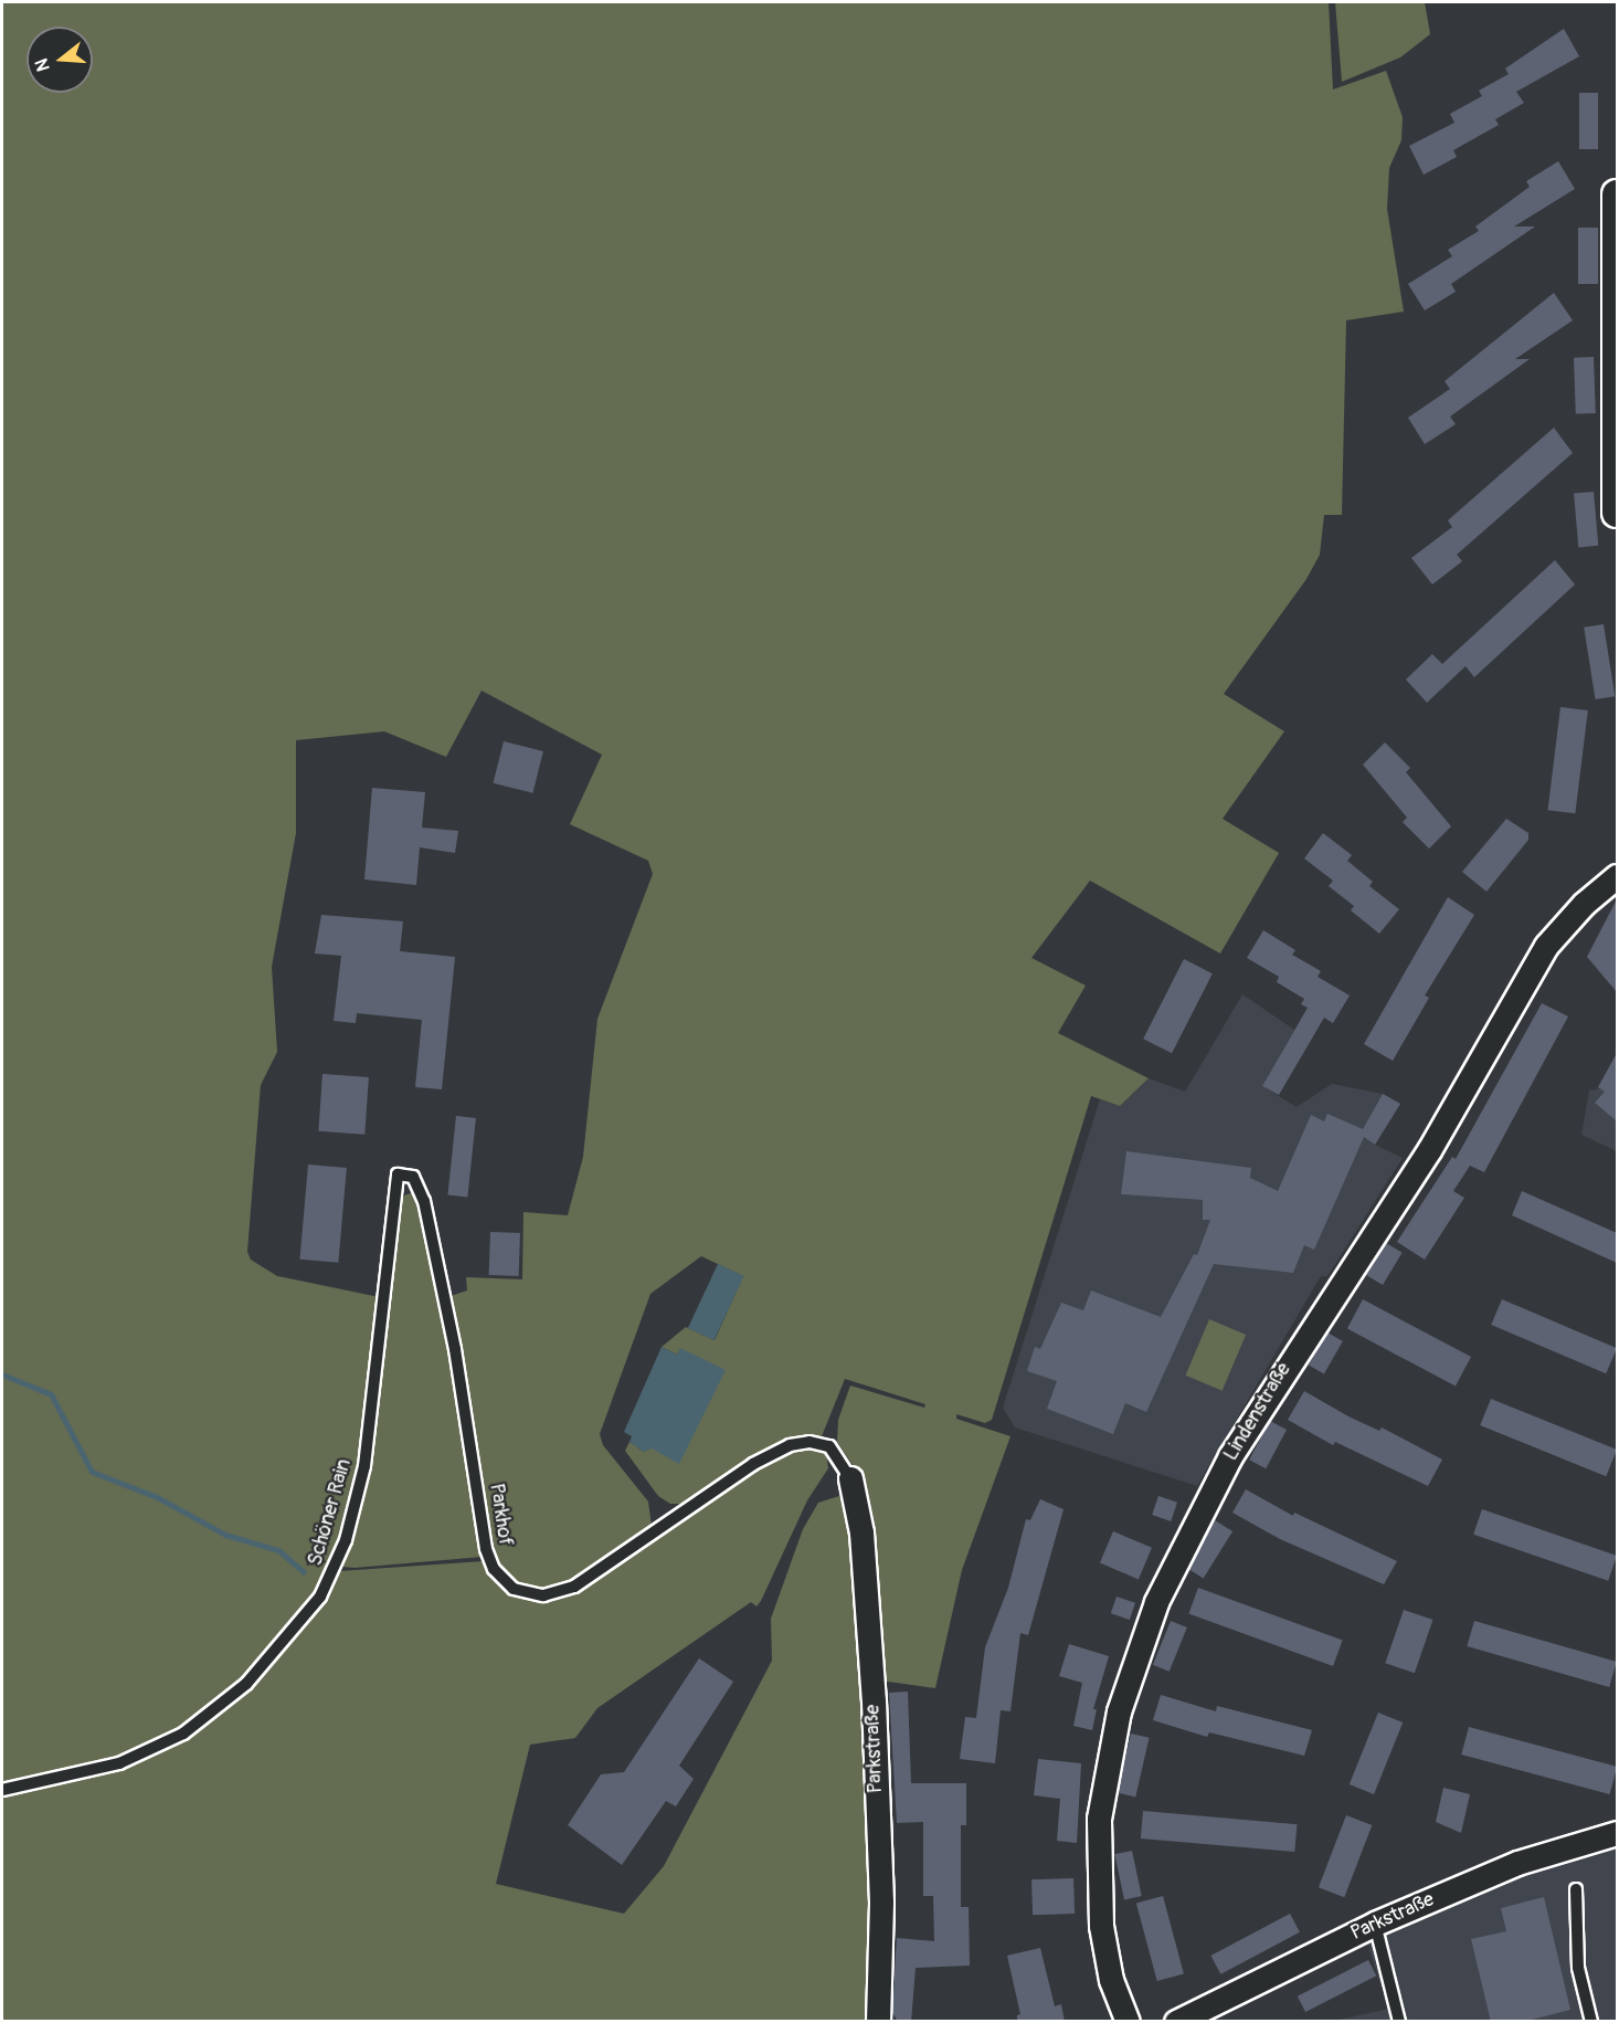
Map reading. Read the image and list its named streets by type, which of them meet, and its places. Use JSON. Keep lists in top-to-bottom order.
{
  "streets": {
    "street": ["Lindenstraße", "Parkstraße"],
    "lane": ["Schöner Rain", "Parkhof"]
  },
  "crossings": [
    ["Schöner Rain", "Parkhof"],
    ["Parkhof", "Parkstraße"]
  ],
  "north": "left"
}
